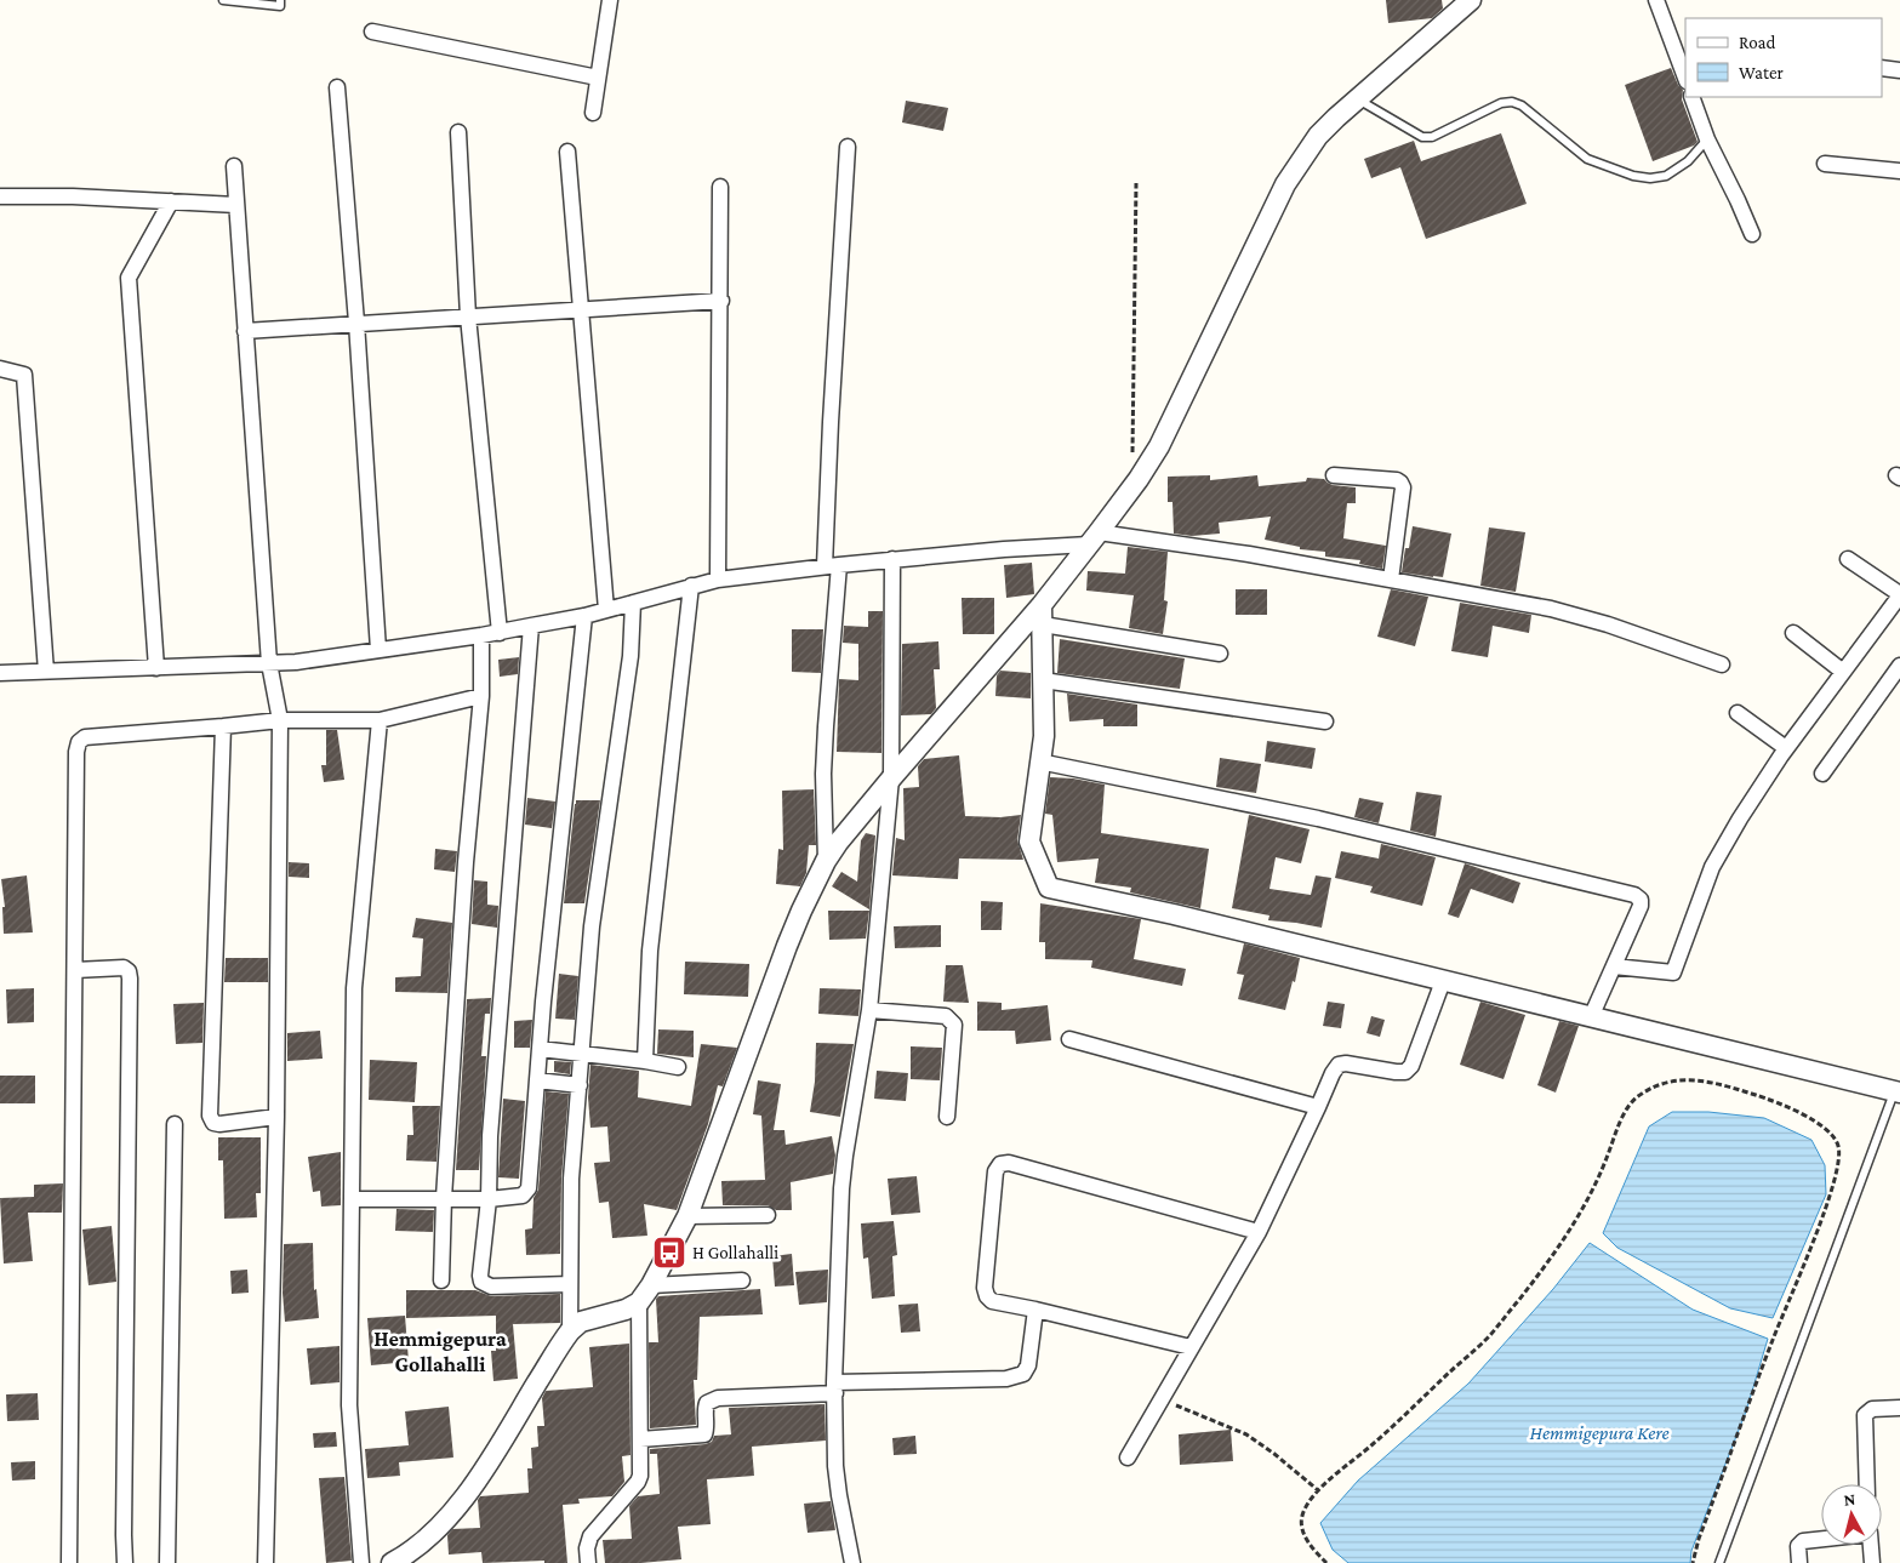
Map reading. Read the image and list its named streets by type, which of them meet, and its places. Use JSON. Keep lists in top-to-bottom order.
{
  "districts": ["Hemmigepura Gollahalli"],
  "water": ["Hemmigepura Kere"],
  "places": {
    "bus stop": ["H Gollahalli"]
  },
  "legend": ["Road", "Water"],
  "north": "top"
}
